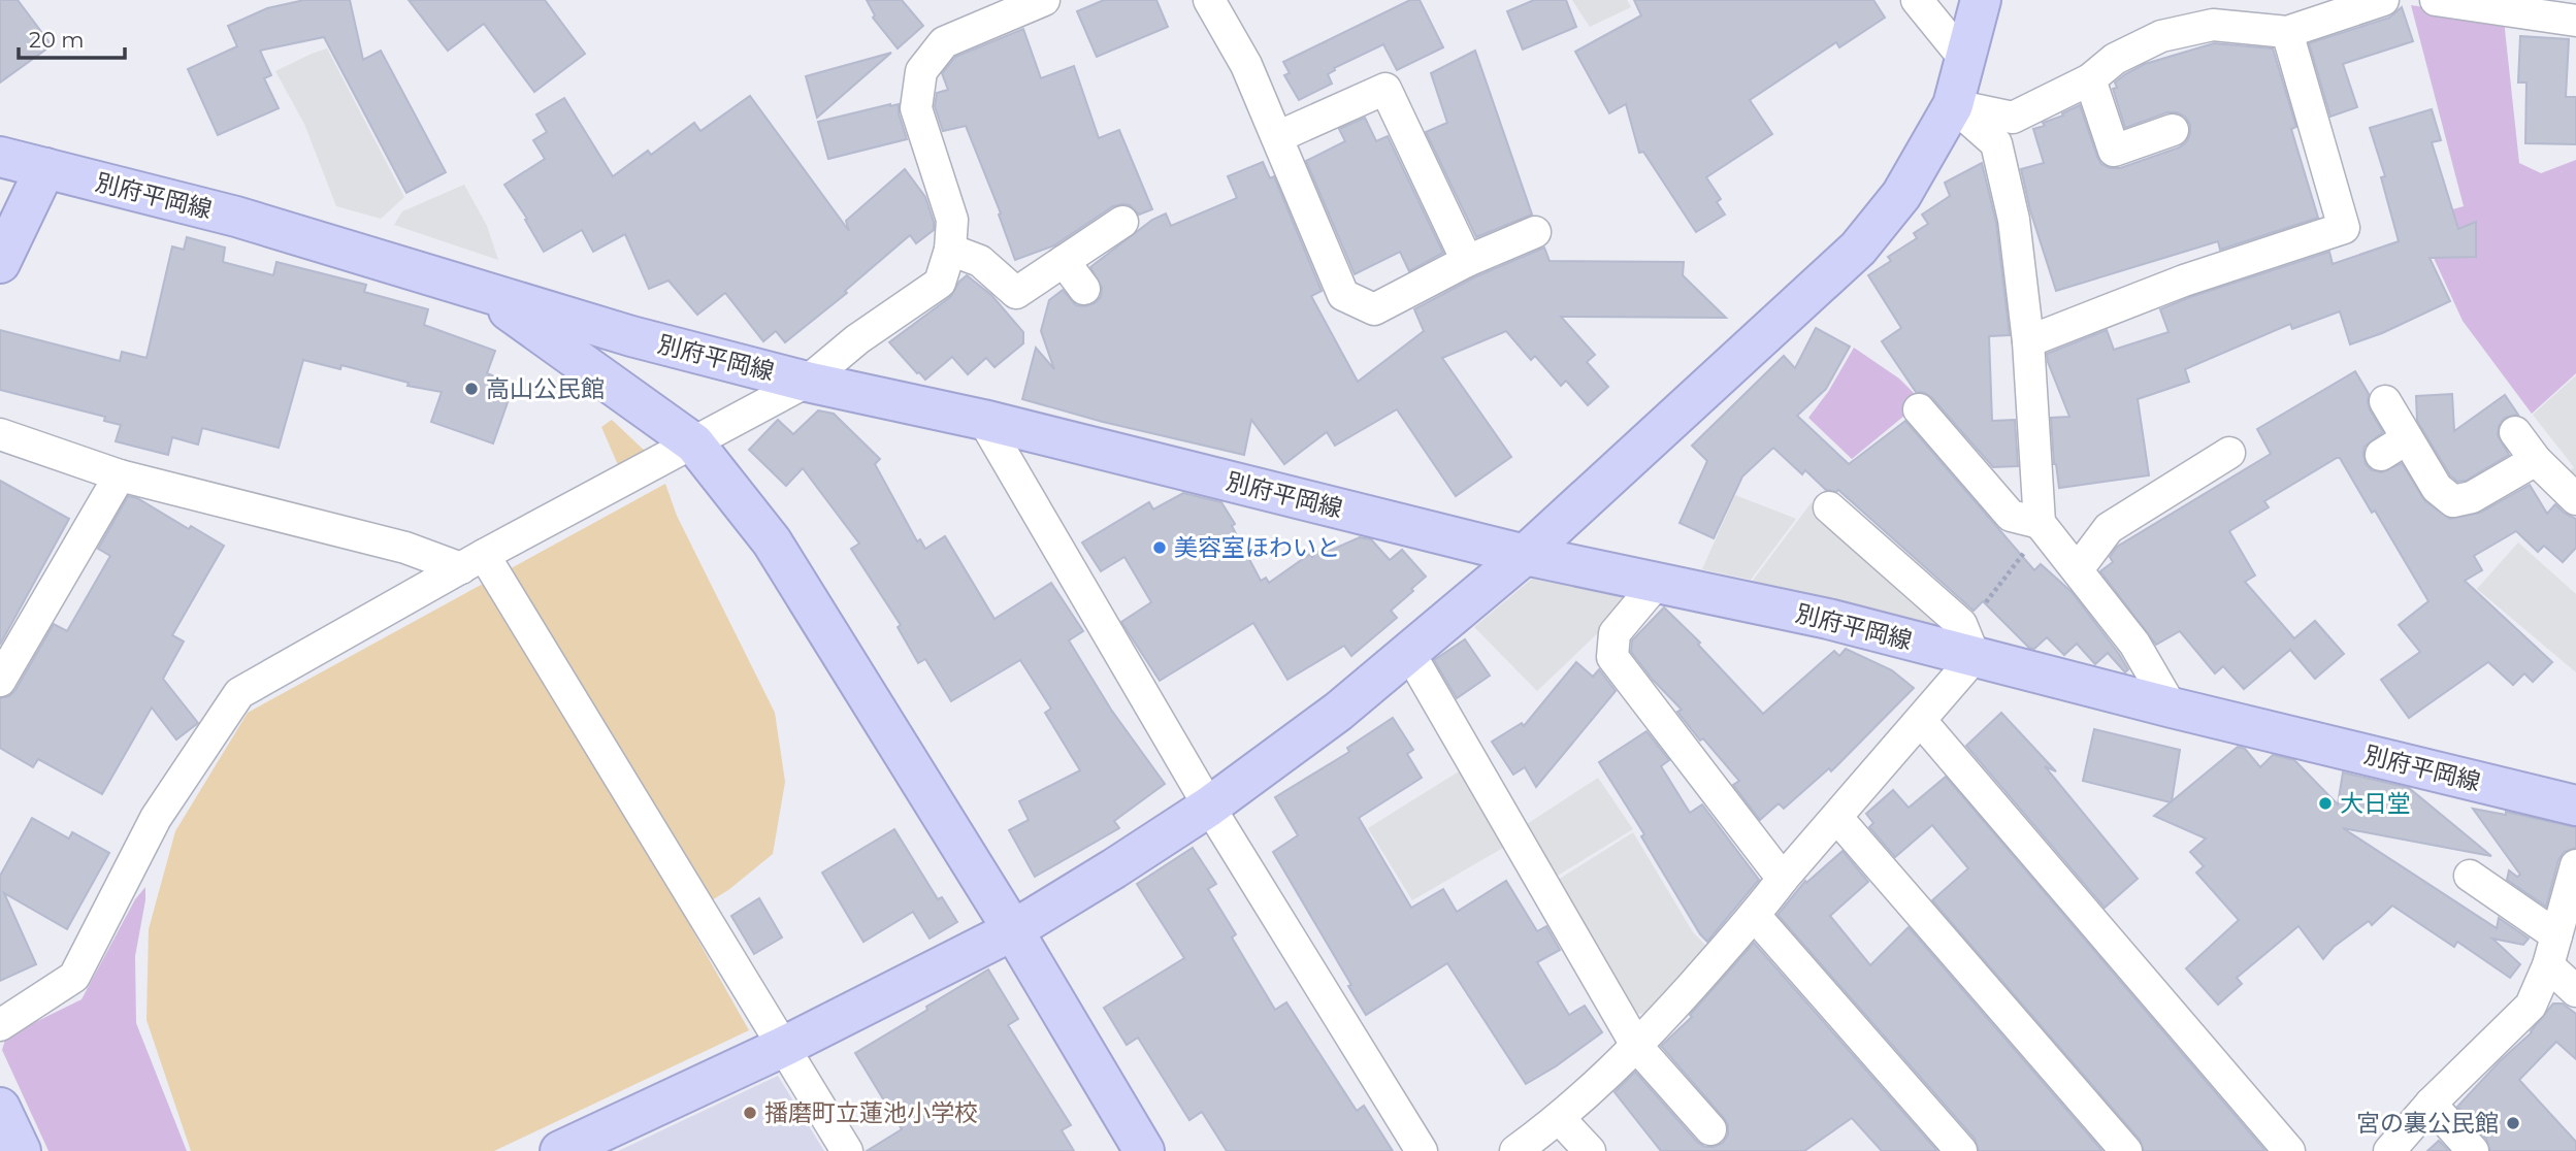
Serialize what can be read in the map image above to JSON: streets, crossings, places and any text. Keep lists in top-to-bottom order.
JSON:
{
  "streets": {
    "street": ["別府平岡線"]
  },
  "places": [
    "高山公民館",
    "美容室ほわいと",
    "大日堂",
    "播磨町立蓮池小学校",
    "宮の裏公民館"
  ],
  "scale_bar": "20 m"
}
